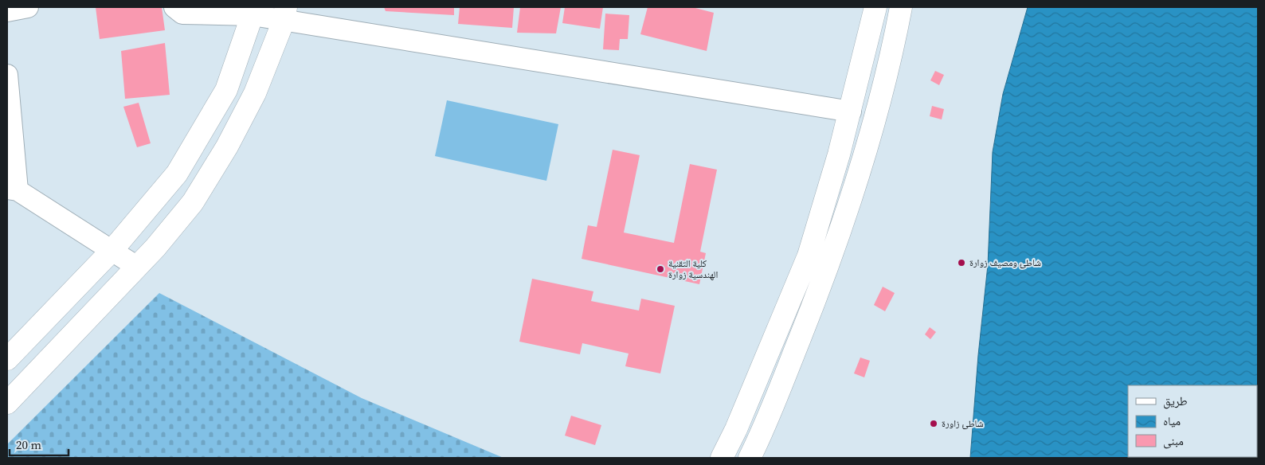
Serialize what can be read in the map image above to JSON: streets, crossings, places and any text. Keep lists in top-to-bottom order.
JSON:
{
  "places": ["شاطئ ومصيف زوارة", "كلية التقنية الهندسية زوارة", "شاطئ زاورة"],
  "legend": ["طريق", "مياه", "مبنى"],
  "scale_bar": "20 m"
}
